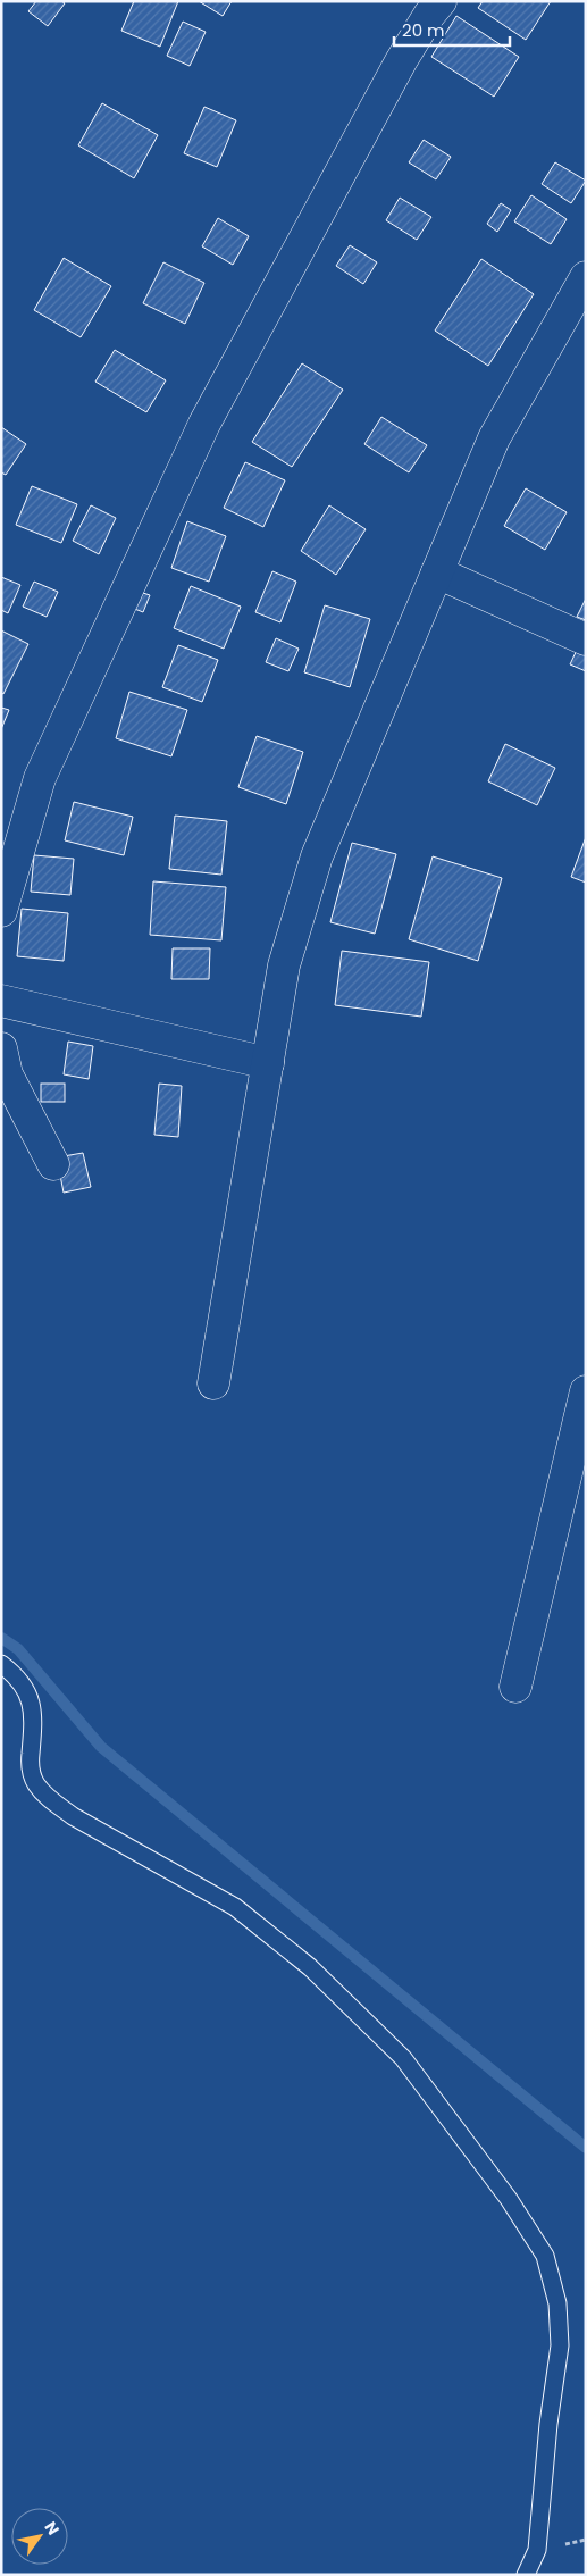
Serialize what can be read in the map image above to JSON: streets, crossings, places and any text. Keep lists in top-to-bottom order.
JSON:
{
  "scale_bar": "20 m",
  "north": "top right"
}
